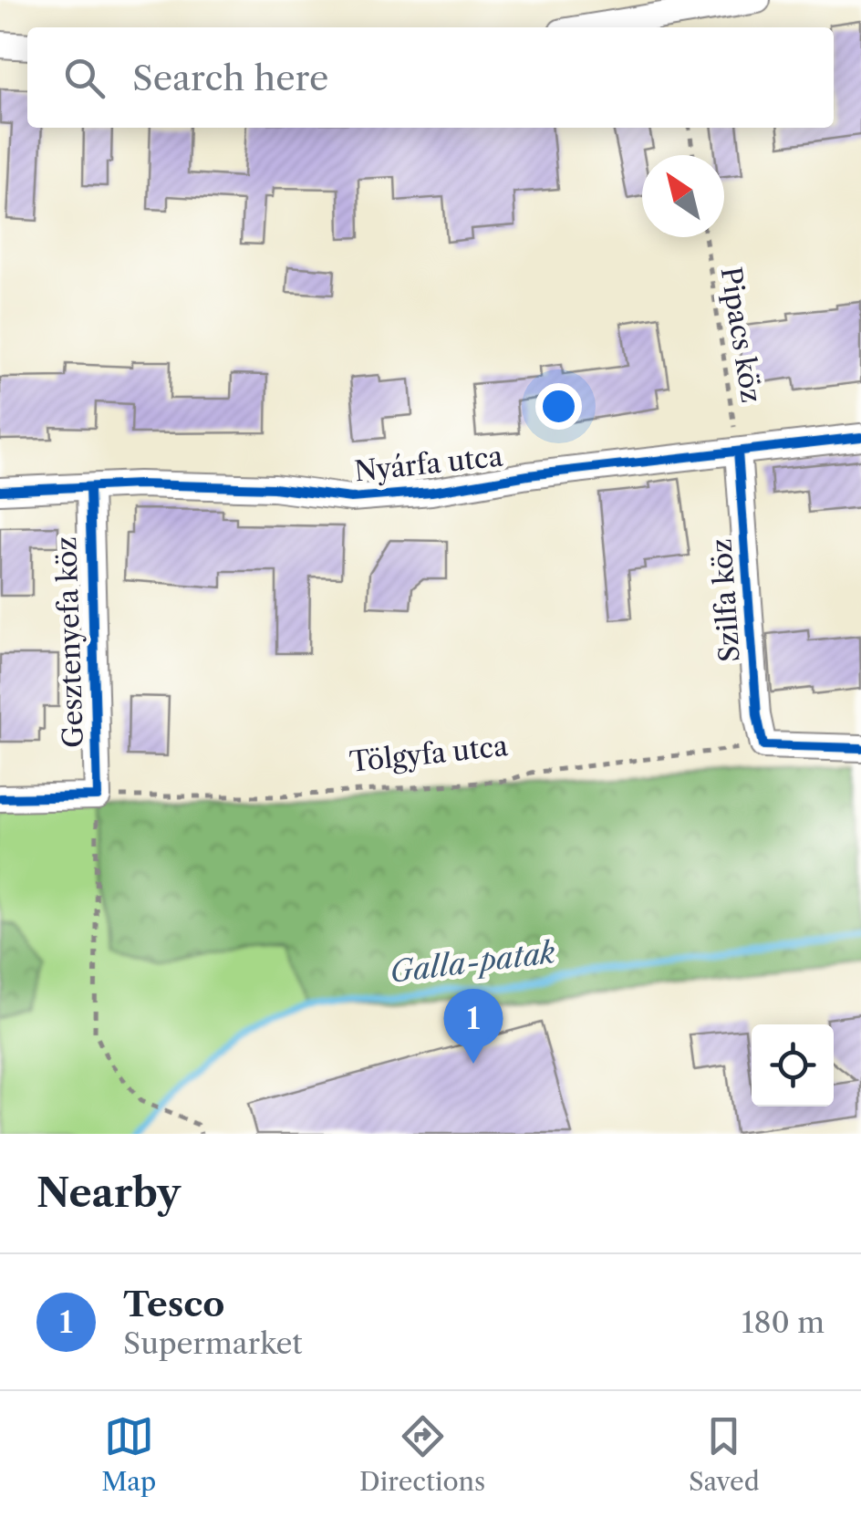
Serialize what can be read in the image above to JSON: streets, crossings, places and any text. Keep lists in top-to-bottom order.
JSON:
{
  "streets": {
    "street": ["Nyárfa utca", "Szilfa köz", "Gesztenyefa köz"],
    "path": ["Pipacs köz", "Tölgyfa utca"]
  },
  "crossings": [
    ["Pipacs köz", "Nyárfa utca"],
    ["Pipacs köz", "Szilfa köz"],
    ["Nyárfa utca", "Szilfa köz"],
    ["Nyárfa utca", "Gesztenyefa köz"],
    ["Szilfa köz", "Tölgyfa utca"],
    ["Gesztenyefa köz", "Tölgyfa utca"]
  ],
  "water": ["Galla-patak"],
  "north": "top left",
  "page": {
    "search": "Search here",
    "pins": "1",
    "heading": "Nearby",
    "list": [
      {
        "mark": "1",
        "name": "Tesco",
        "note": "Supermarket",
        "value": "180 m"
      }
    ],
    "nav": ["Map", "Directions", "Saved"]
  }
}
